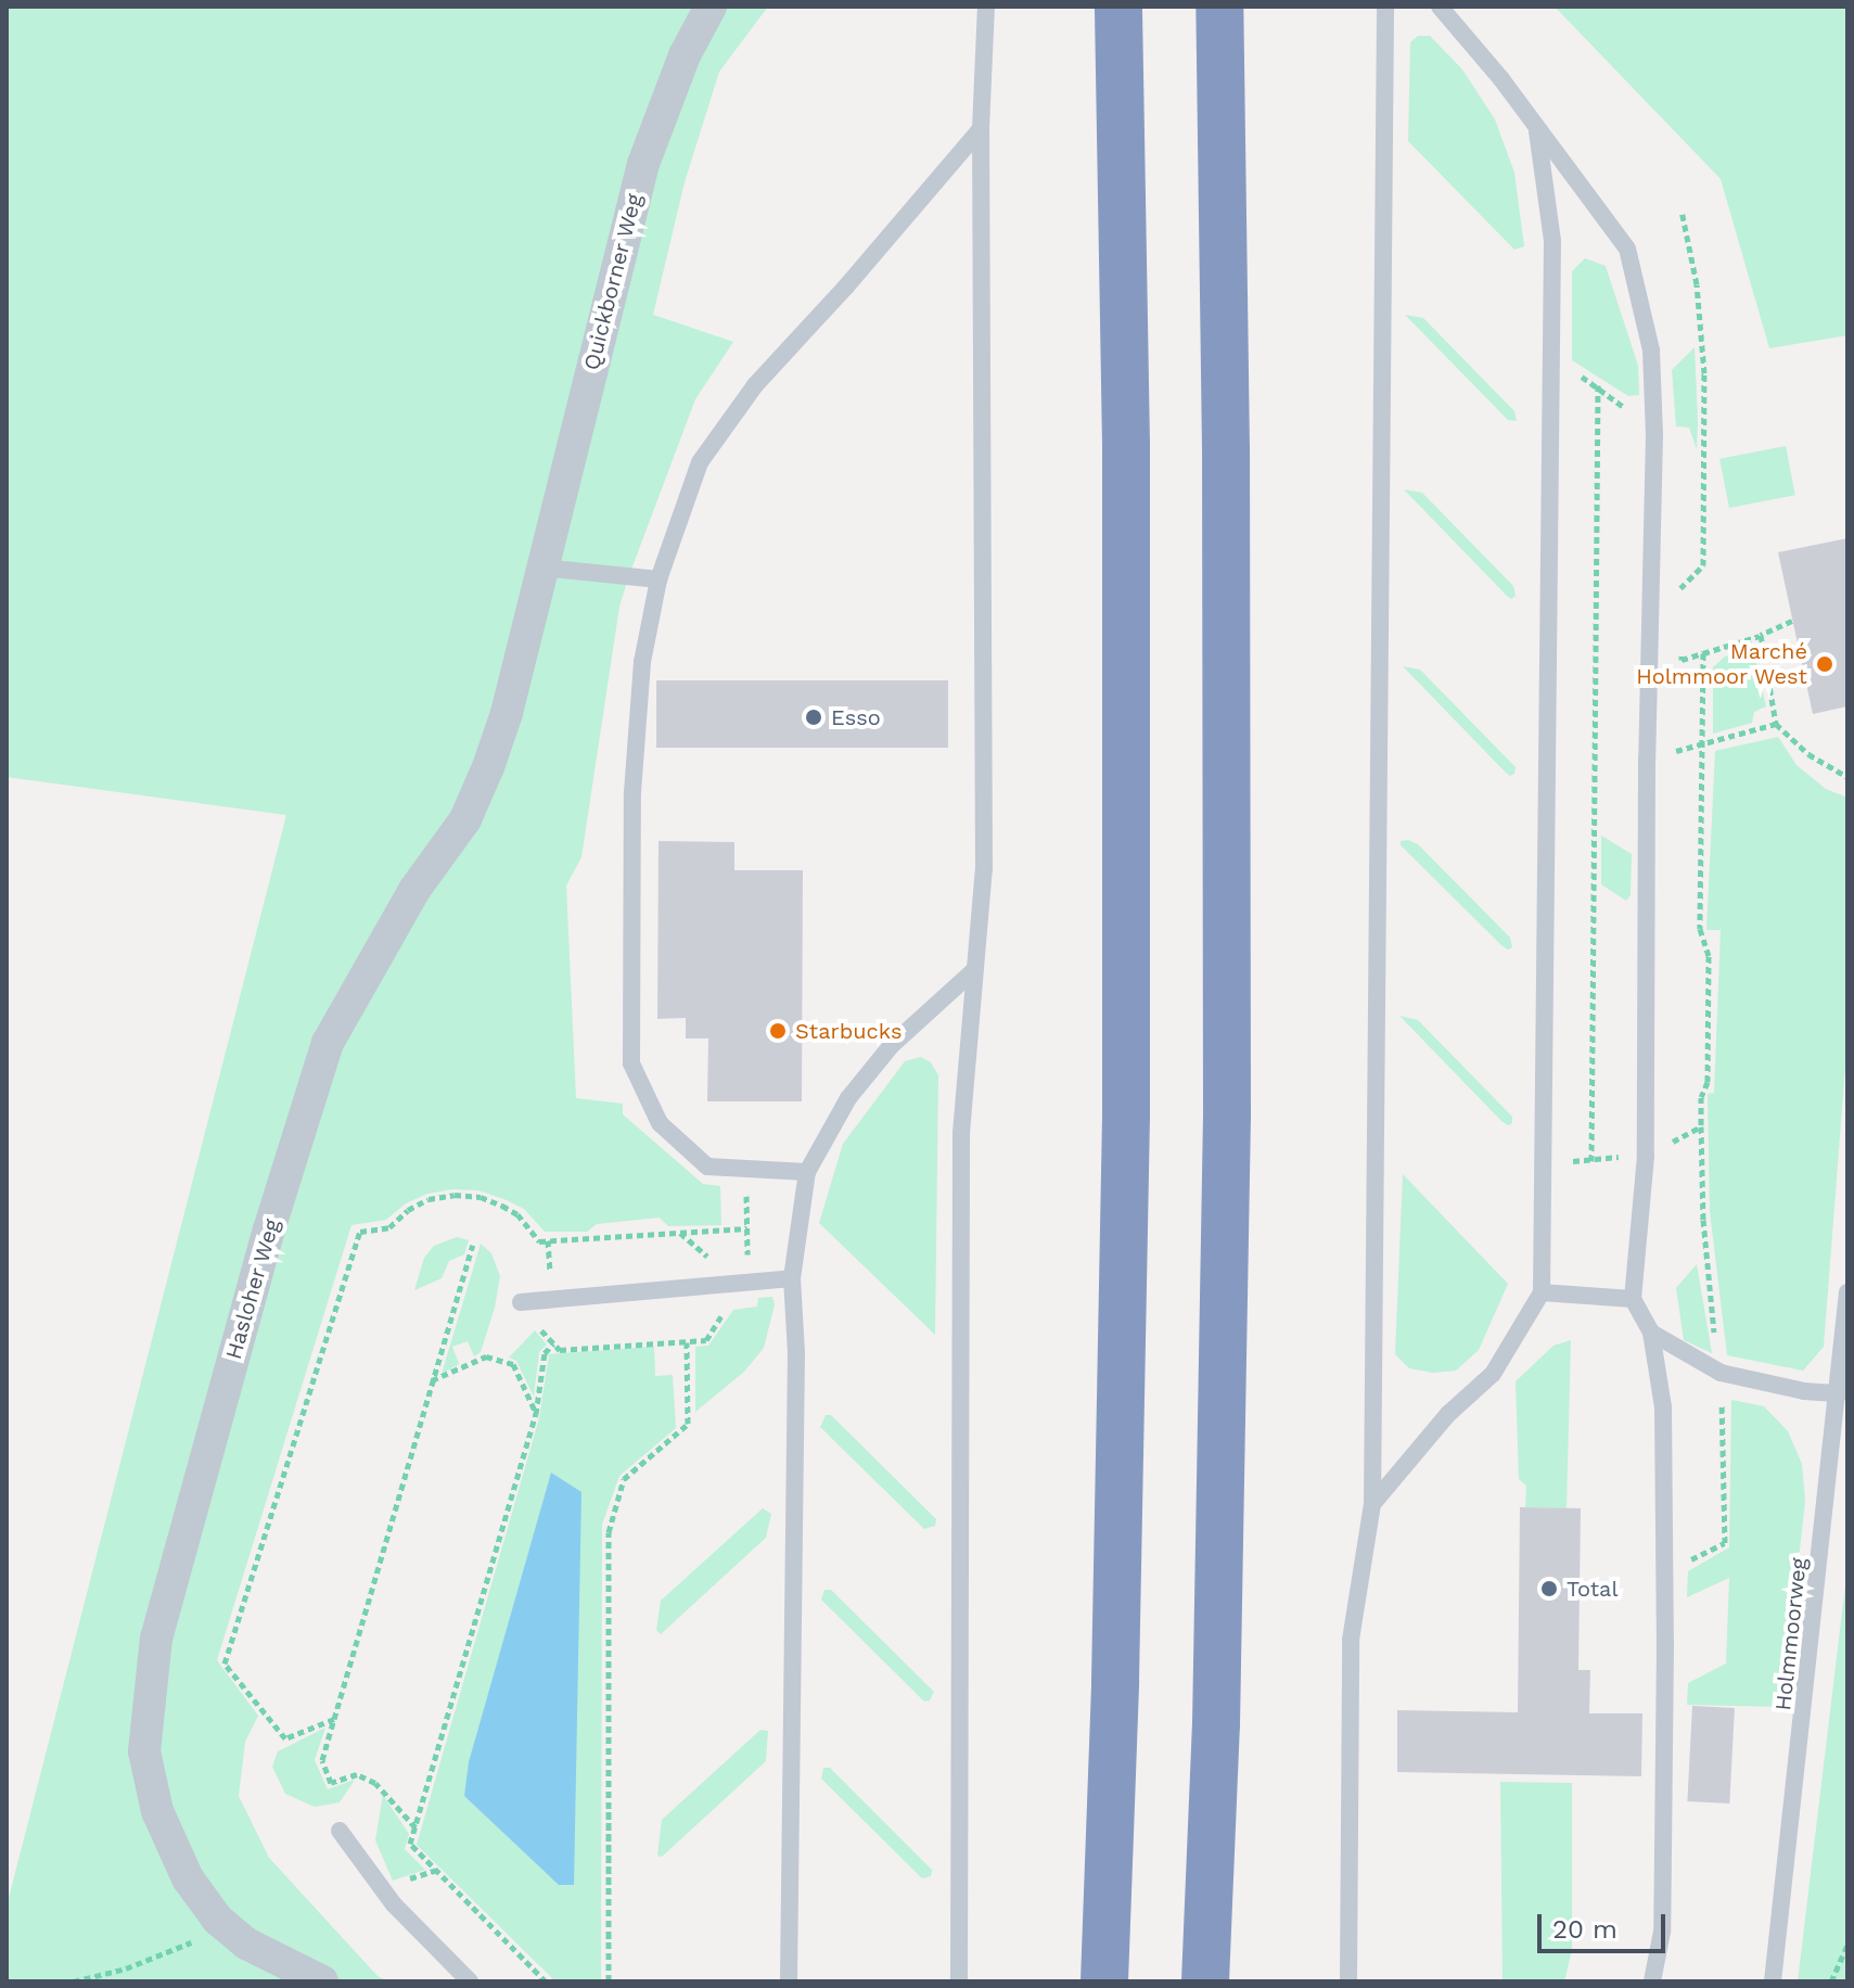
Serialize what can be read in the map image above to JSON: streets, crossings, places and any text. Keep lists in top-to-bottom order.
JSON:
{
  "streets": {
    "street": ["Quickborner Weg", "Hasloher Weg"],
    "lane": ["Holmmoorweg"]
  },
  "crossings": [
    ["Quickborner Weg", "Hasloher Weg"]
  ],
  "places": [
    "Marché Holmmoor West",
    "Esso",
    "Starbucks",
    "Total"
  ],
  "scale_bar": "20 m"
}
